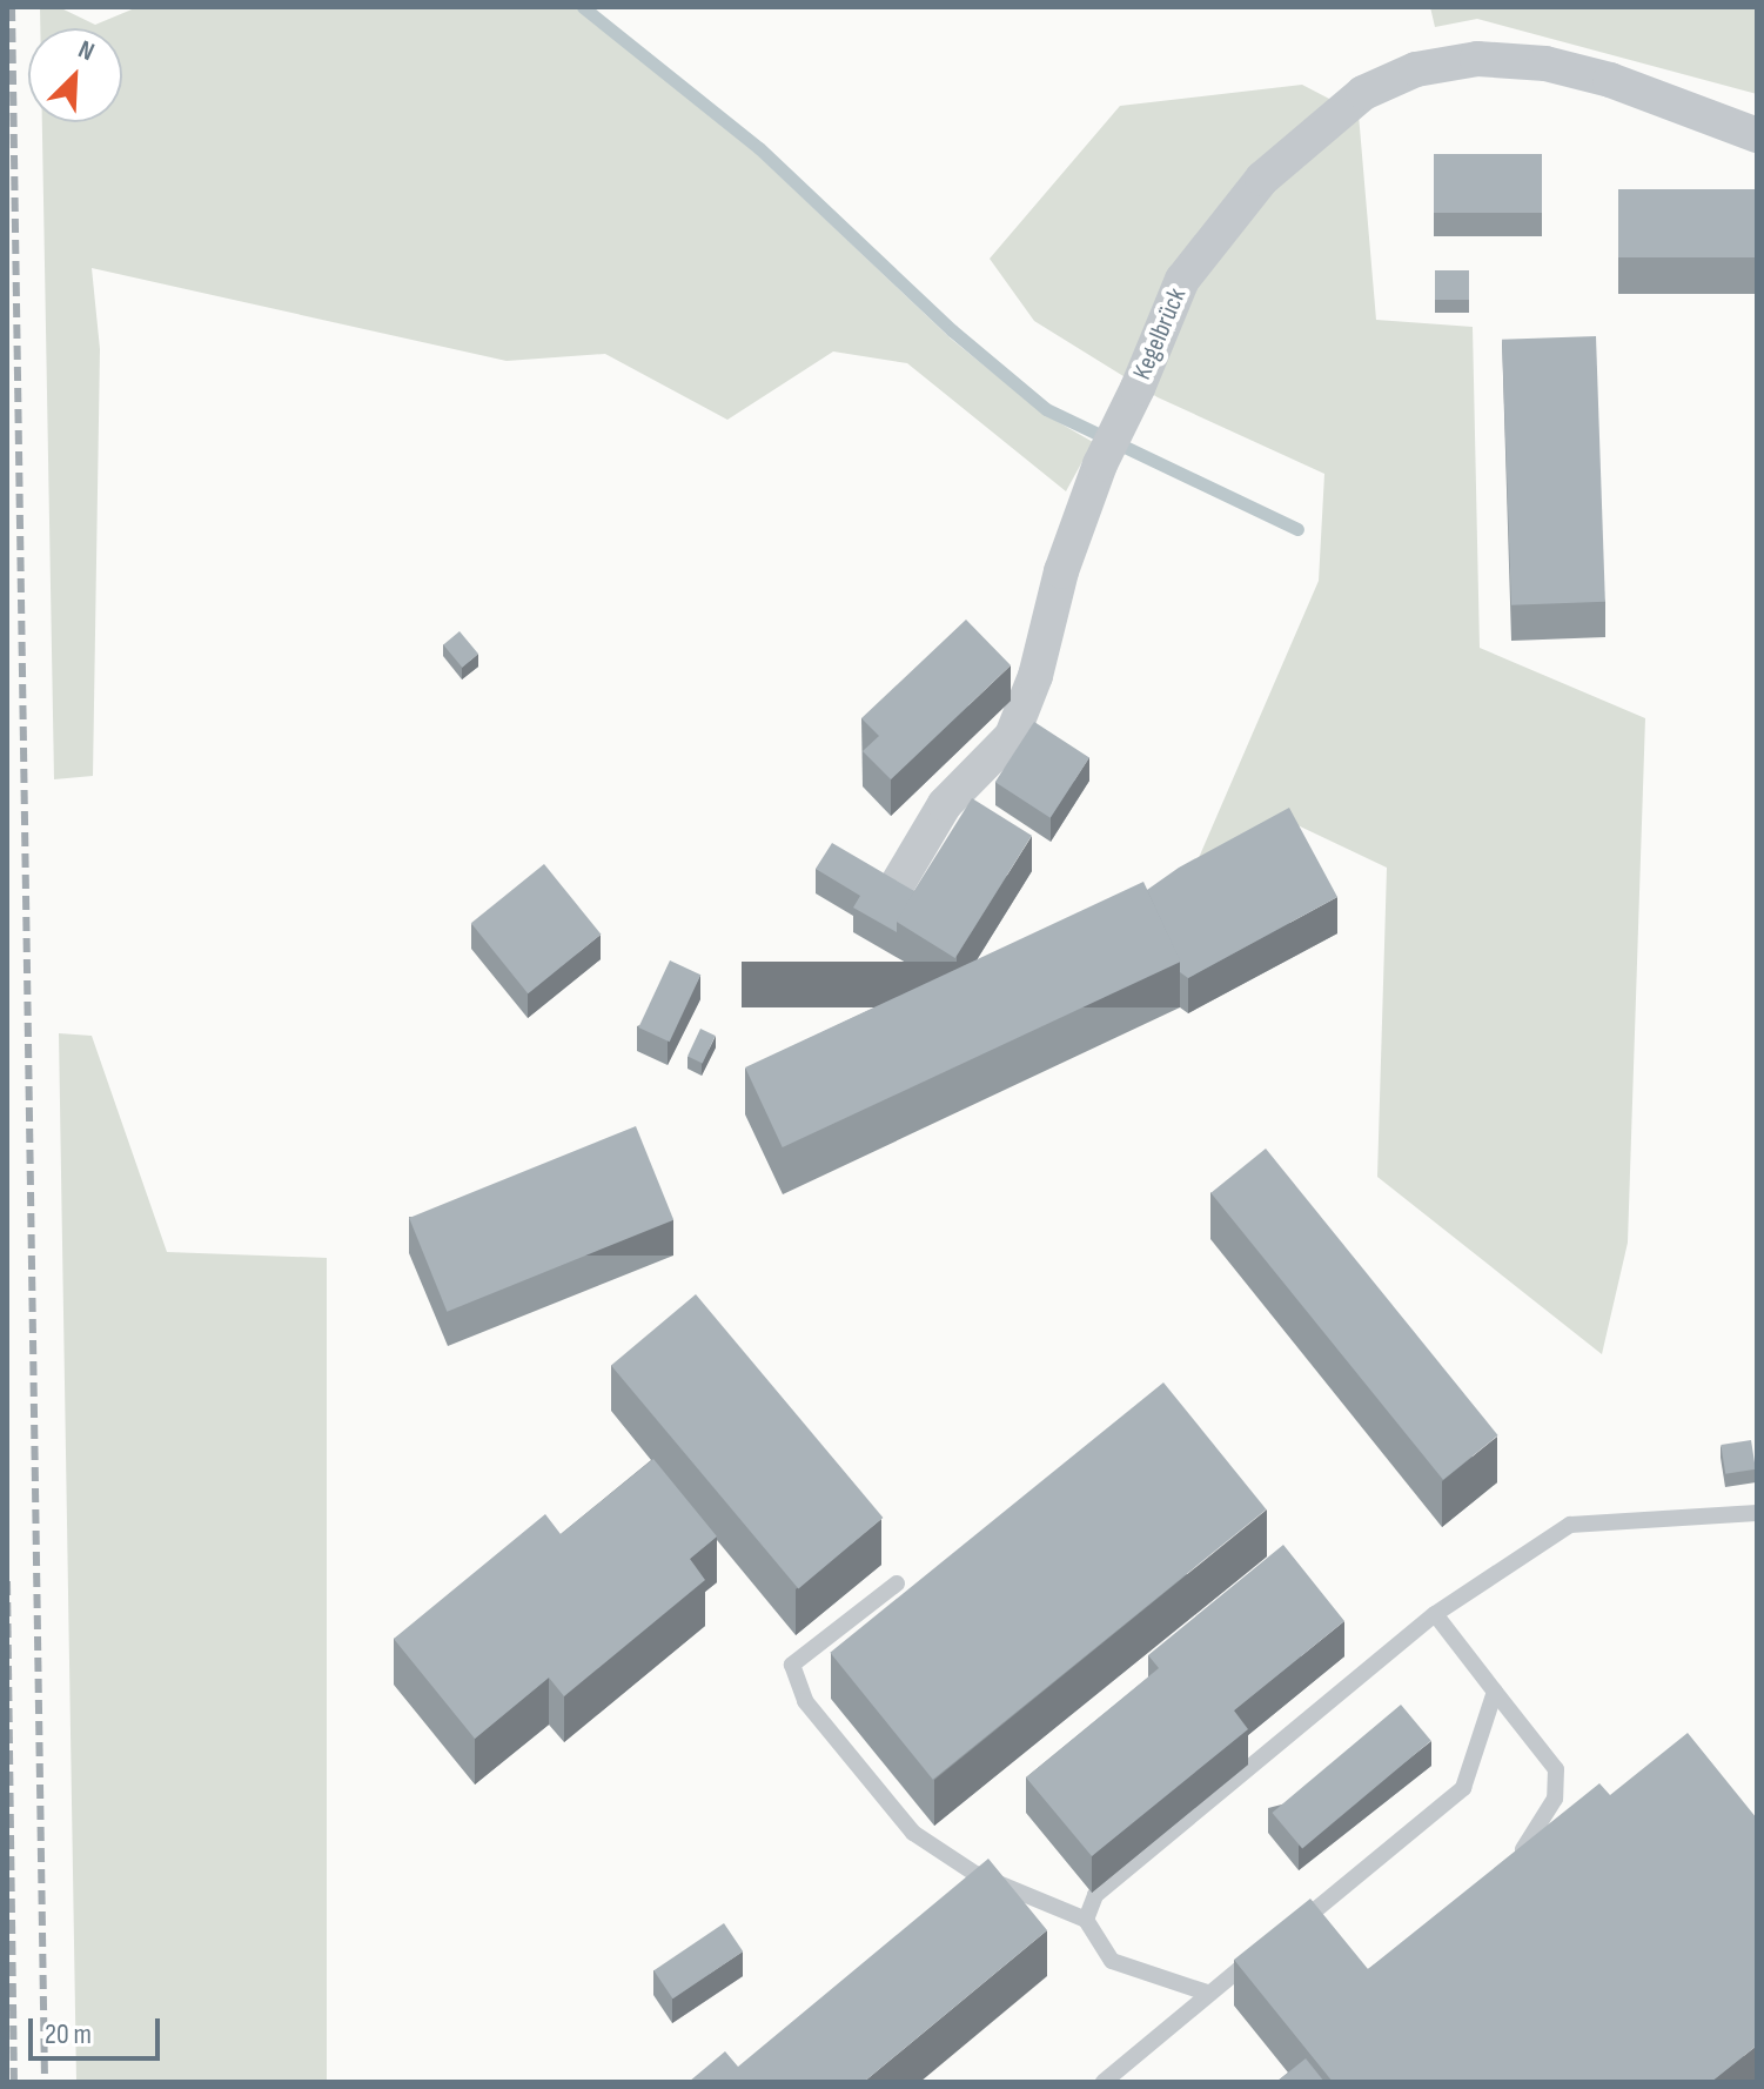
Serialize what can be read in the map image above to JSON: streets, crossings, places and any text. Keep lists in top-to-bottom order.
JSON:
{
  "streets": {
    "street": ["Kegelbrück"]
  },
  "scale_bar": "20 m",
  "north": "top right"
}
